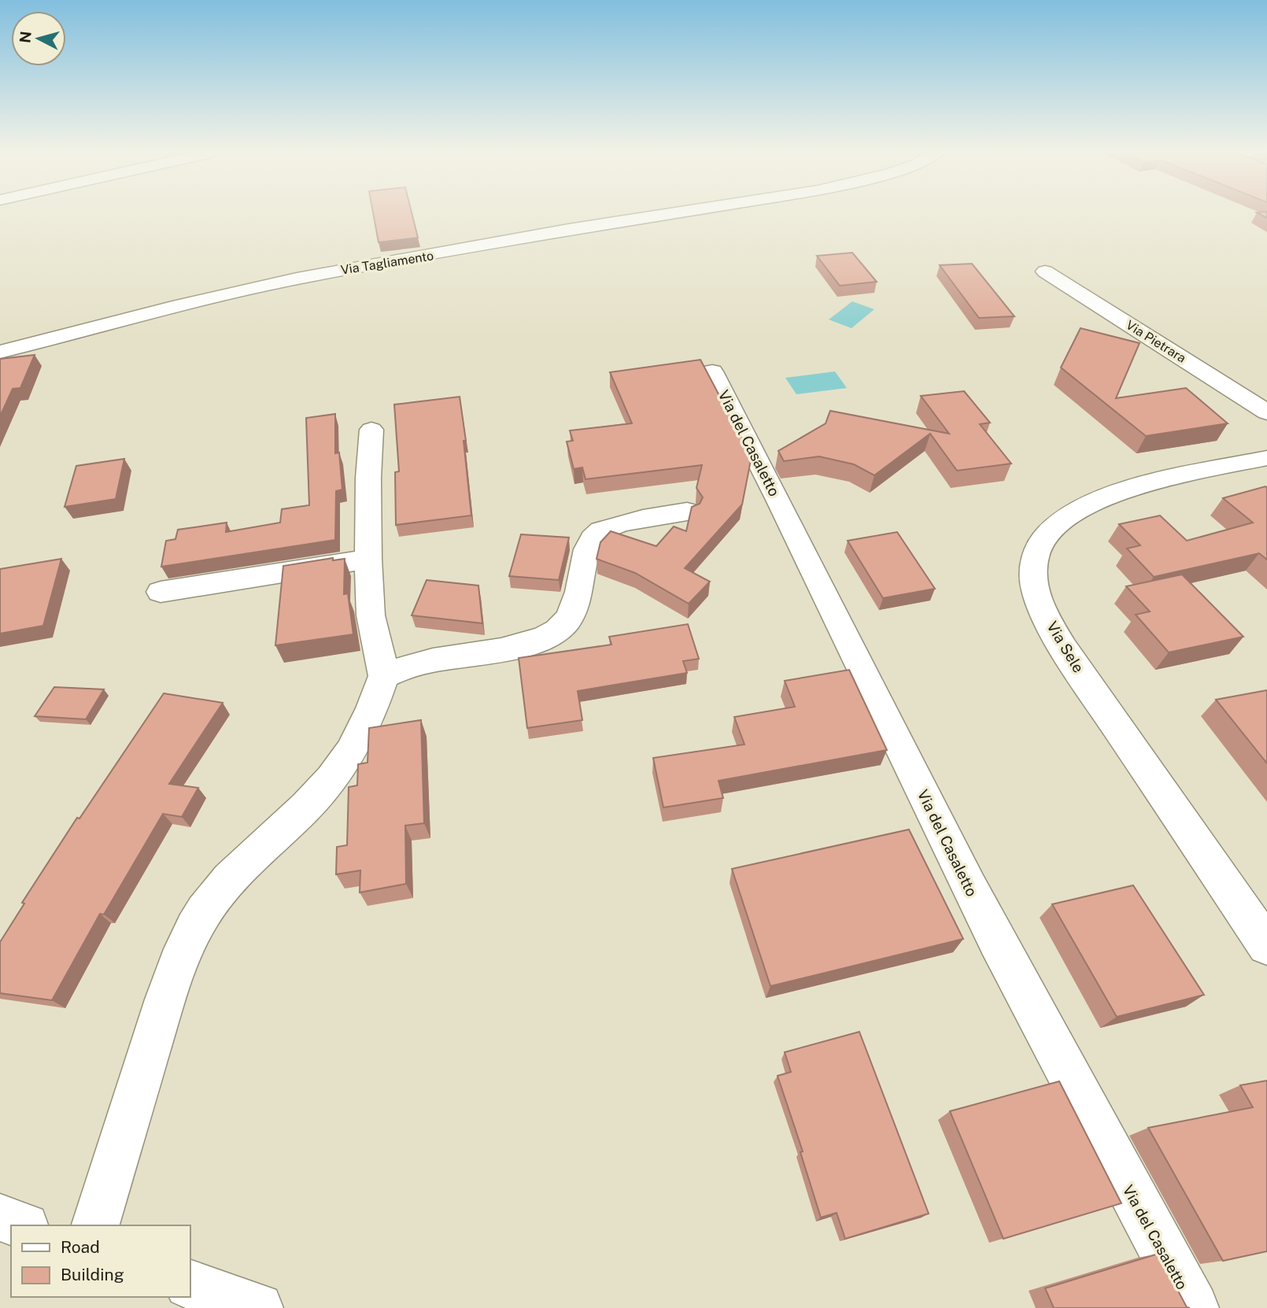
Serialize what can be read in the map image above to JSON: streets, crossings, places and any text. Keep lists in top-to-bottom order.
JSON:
{
  "streets": {
    "street": [
      "Via Tagliamento",
      "Via Pietrara",
      "Via del Casaletto",
      "Via Sele"
    ]
  },
  "legend": ["Road", "Building"],
  "north": "left"
}
